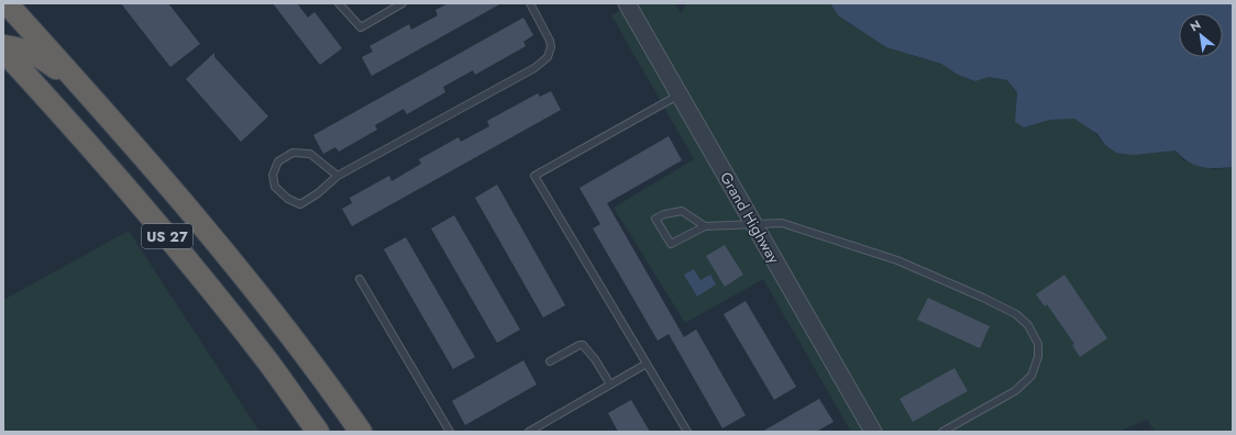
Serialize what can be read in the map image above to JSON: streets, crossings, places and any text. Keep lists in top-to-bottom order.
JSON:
{
  "streets": {
    "highway": ["US 27"],
    "street": ["Grand Highway"]
  },
  "north": "top left"
}
